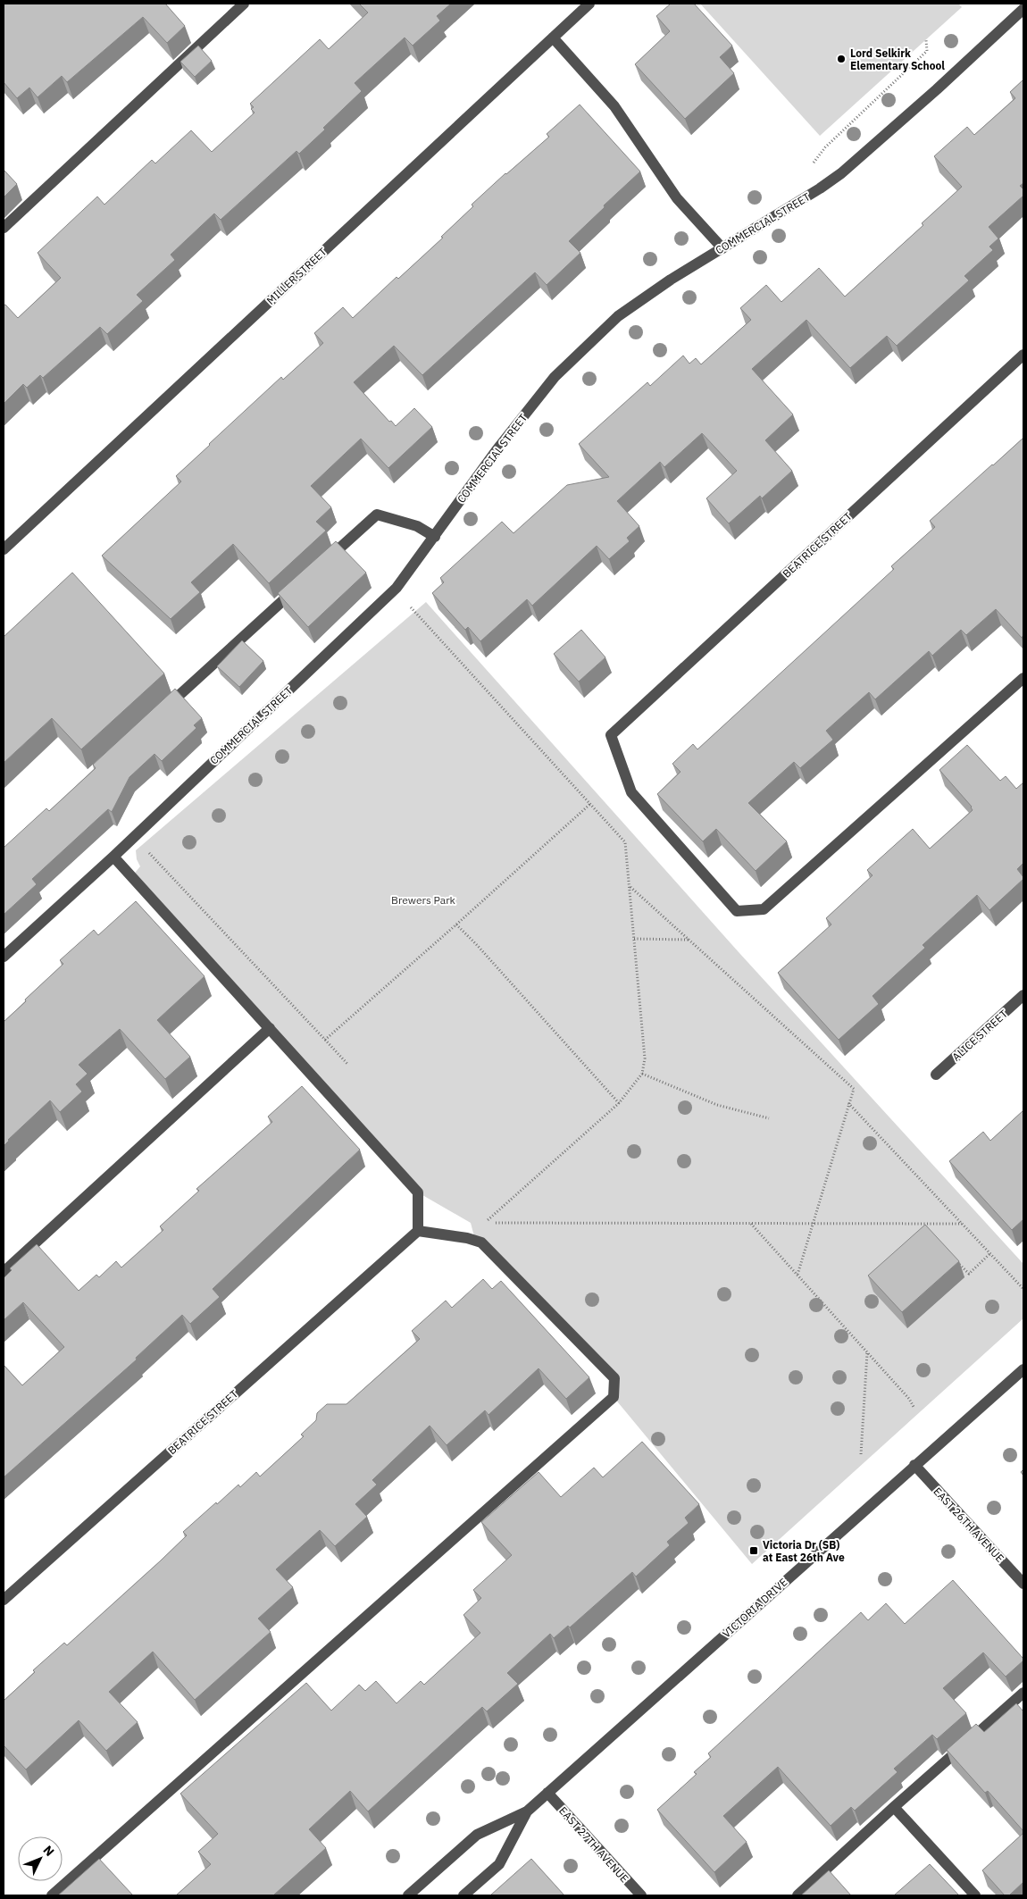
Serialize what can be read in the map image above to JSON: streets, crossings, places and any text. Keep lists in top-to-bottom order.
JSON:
{
  "streets": {
    "street": [
      "COMMERCIAL STREET",
      "MILLER STREET",
      "BEATRICE STREET",
      "ALICE STREET",
      "EAST 26TH AVENUE",
      "VICTORIA DRIVE",
      "EAST 27TH AVENUE"
    ]
  },
  "crossings": [
    ["EAST 26TH AVENUE", "VICTORIA DRIVE"],
    ["VICTORIA DRIVE", "EAST 27TH AVENUE"]
  ],
  "parks": ["Brewers Park"],
  "places": {
    "other": ["Lord Selkirk Elementary School"],
    "transit": ["Victoria Dr (SB) at East 26th Ave"]
  },
  "north": "top right"
}
